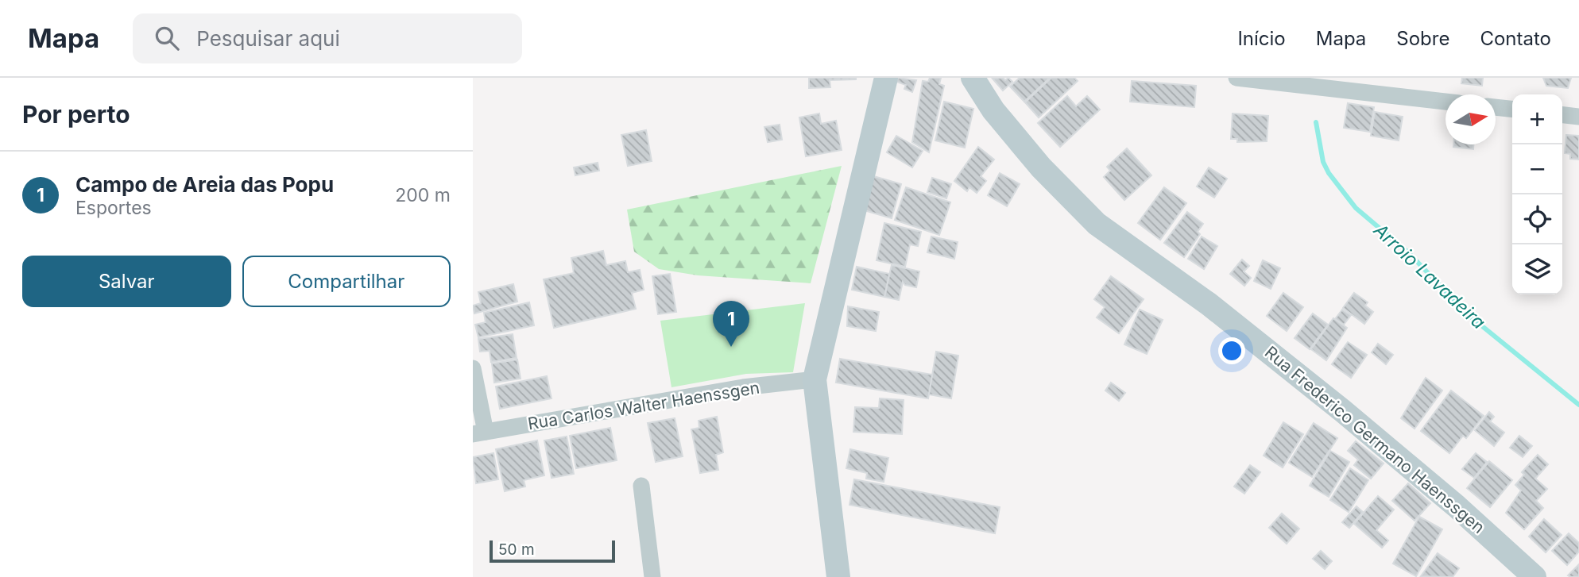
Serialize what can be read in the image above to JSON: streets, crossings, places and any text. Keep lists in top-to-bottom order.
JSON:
{
  "streets": {
    "main road": ["Rua Frederico Germano Haenssgen"],
    "street": ["Rua Carlos Walter Haenssgen"]
  },
  "water": ["Arroio Lavadeira"],
  "scale_bar": "50 m",
  "north": "right",
  "page": {
    "header": "Mapa",
    "search": "Pesquisar aqui",
    "nav": [
      "Início",
      "Mapa",
      "Sobre",
      "Contato"
    ],
    "heading": "Por perto",
    "map_buttons": ["+", "−"],
    "list": [
      {
        "mark": "1",
        "name": "Campo de Areia das Popu",
        "note": "Esportes",
        "value": "200 m"
      }
    ],
    "buttons": ["Salvar", "Compartilhar"],
    "pins": "1",
    "scale": "50 m"
  }
}
